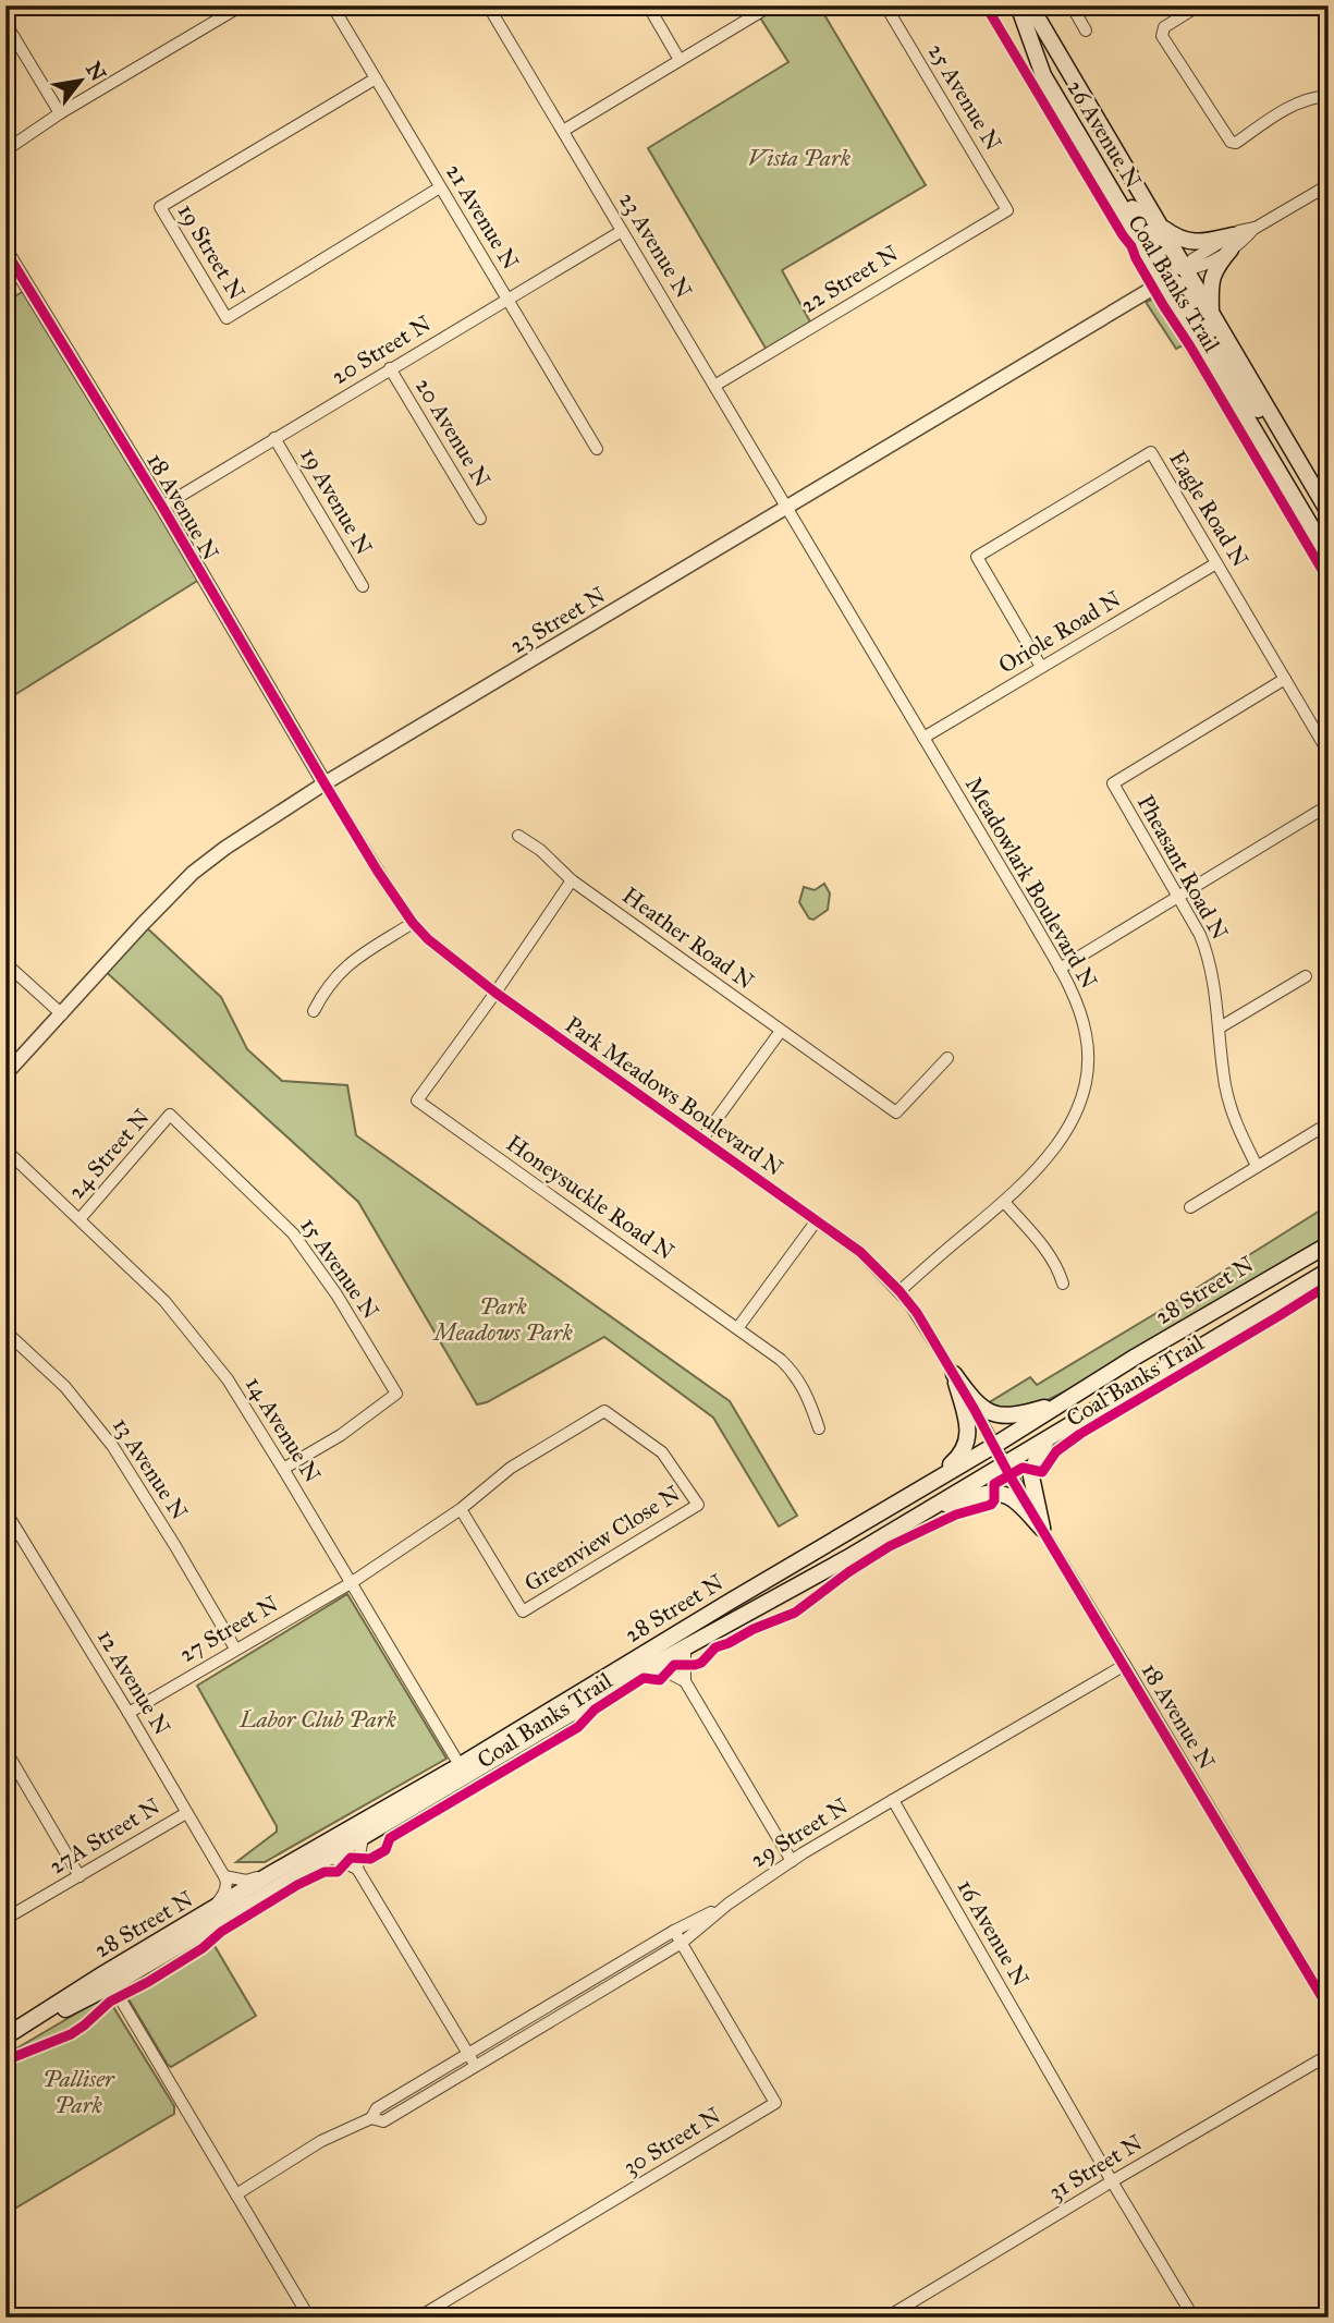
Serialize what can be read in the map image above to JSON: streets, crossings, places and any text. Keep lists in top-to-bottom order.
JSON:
{
  "streets": {
    "main road": ["26 Avenue N", "28 Street N"],
    "street": [
      "25 Avenue N",
      "21 Avenue N",
      "23 Avenue N",
      "19 Street N",
      "22 Street N",
      "20 Street N",
      "20 Avenue N",
      "19 Avenue N",
      "18 Avenue N",
      "Eagle Road N",
      "23 Street N",
      "Oriole Road N",
      "Pheasant Road N",
      "Meadowlark Boulevard N",
      "Heather Road N",
      "Park Meadows Boulevard N",
      "24 Street N",
      "Honeysuckle Road N",
      "15 Avenue N",
      "14 Avenue N",
      "13 Avenue N",
      "Greenview Close N",
      "27 Street N",
      "12 Avenue N",
      "29 Street N",
      "27A Street N",
      "16 Avenue N",
      "30 Street N",
      "31 Street N"
    ],
    "cycle path": ["Coal Banks Trail"]
  },
  "crossings": [
    ["25 Avenue N", "22 Street N"],
    ["26 Avenue N", "23 Street N"],
    ["21 Avenue N", "19 Street N"],
    ["21 Avenue N", "20 Street N"],
    ["23 Avenue N", "22 Street N"],
    ["23 Avenue N", "20 Street N"],
    ["23 Avenue N", "23 Street N"],
    ["23 Avenue N", "Meadowlark Boulevard N"],
    ["20 Street N", "20 Avenue N"],
    ["20 Street N", "19 Avenue N"],
    ["20 Street N", "18 Avenue N"],
    ["18 Avenue N", "23 Street N"],
    ["18 Avenue N", "Park Meadows Boulevard N"],
    ["18 Avenue N", "28 Street N"],
    ["Eagle Road N", "Oriole Road N"],
    ["Eagle Road N", "Pheasant Road N"],
    ["23 Street N", "Meadowlark Boulevard N"],
    ["23 Street N", "Park Meadows Boulevard N"],
    ["Oriole Road N", "Meadowlark Boulevard N"],
    ["Meadowlark Boulevard N", "Park Meadows Boulevard N"],
    ["Park Meadows Boulevard N", "Honeysuckle Road N"],
    ["Park Meadows Boulevard N", "28 Street N"],
    ["24 Street N", "15 Avenue N"],
    ["24 Street N", "14 Avenue N"],
    ["15 Avenue N", "14 Avenue N"],
    ["28 Street N", "14 Avenue N"],
    ["14 Avenue N", "Greenview Close N"],
    ["14 Avenue N", "27 Street N"],
    ["13 Avenue N", "27 Street N"],
    ["Greenview Close N", "27 Street N"],
    ["27 Street N", "12 Avenue N"],
    ["12 Avenue N", "27A Street N"],
    ["29 Street N", "16 Avenue N"],
    ["16 Avenue N", "31 Street N"]
  ],
  "parks": [
    "Vista Park",
    "Park Meadows Park",
    "Labor Club Park",
    "Palliser Park"
  ],
  "north": "top right"
}
